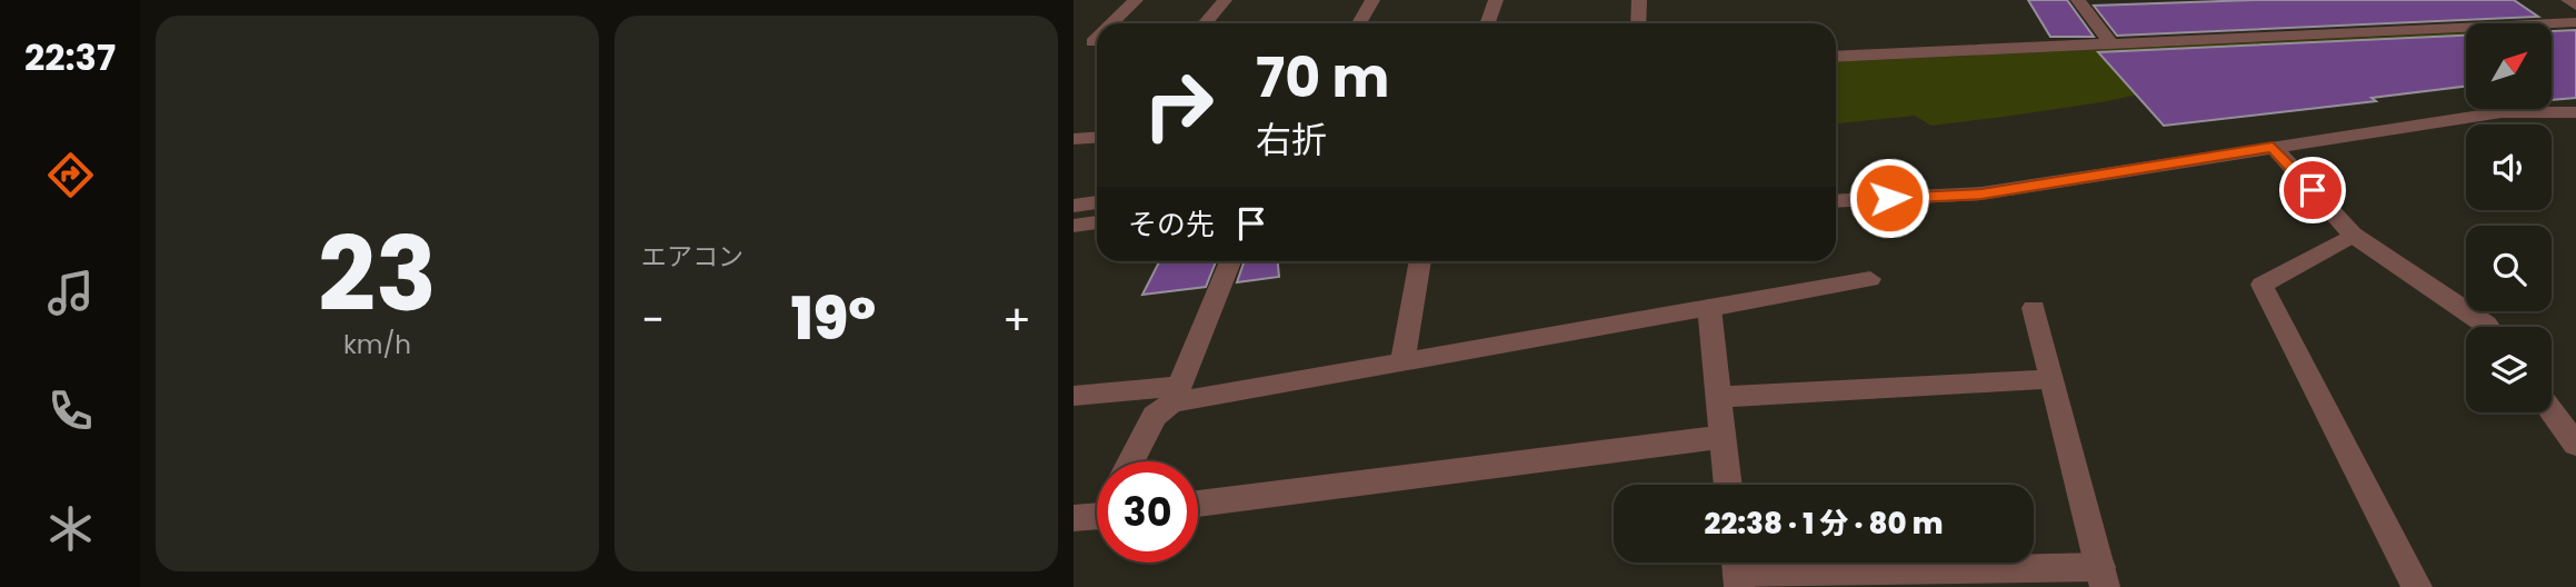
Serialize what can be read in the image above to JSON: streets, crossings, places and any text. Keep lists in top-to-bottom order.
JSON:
{
  "north": "top right",
  "page": {
    "tabs": "22:37",
    "tile": [
      ["23", "km/h"],
      "エアコン"
    ],
    "turn": ["70 m", "右折"],
    "then": "その先",
    "heat": ["−", "19°", "+"],
    "limit": "30",
    "trip": "22:38 · 1 分 · 80 m"
  }
}
